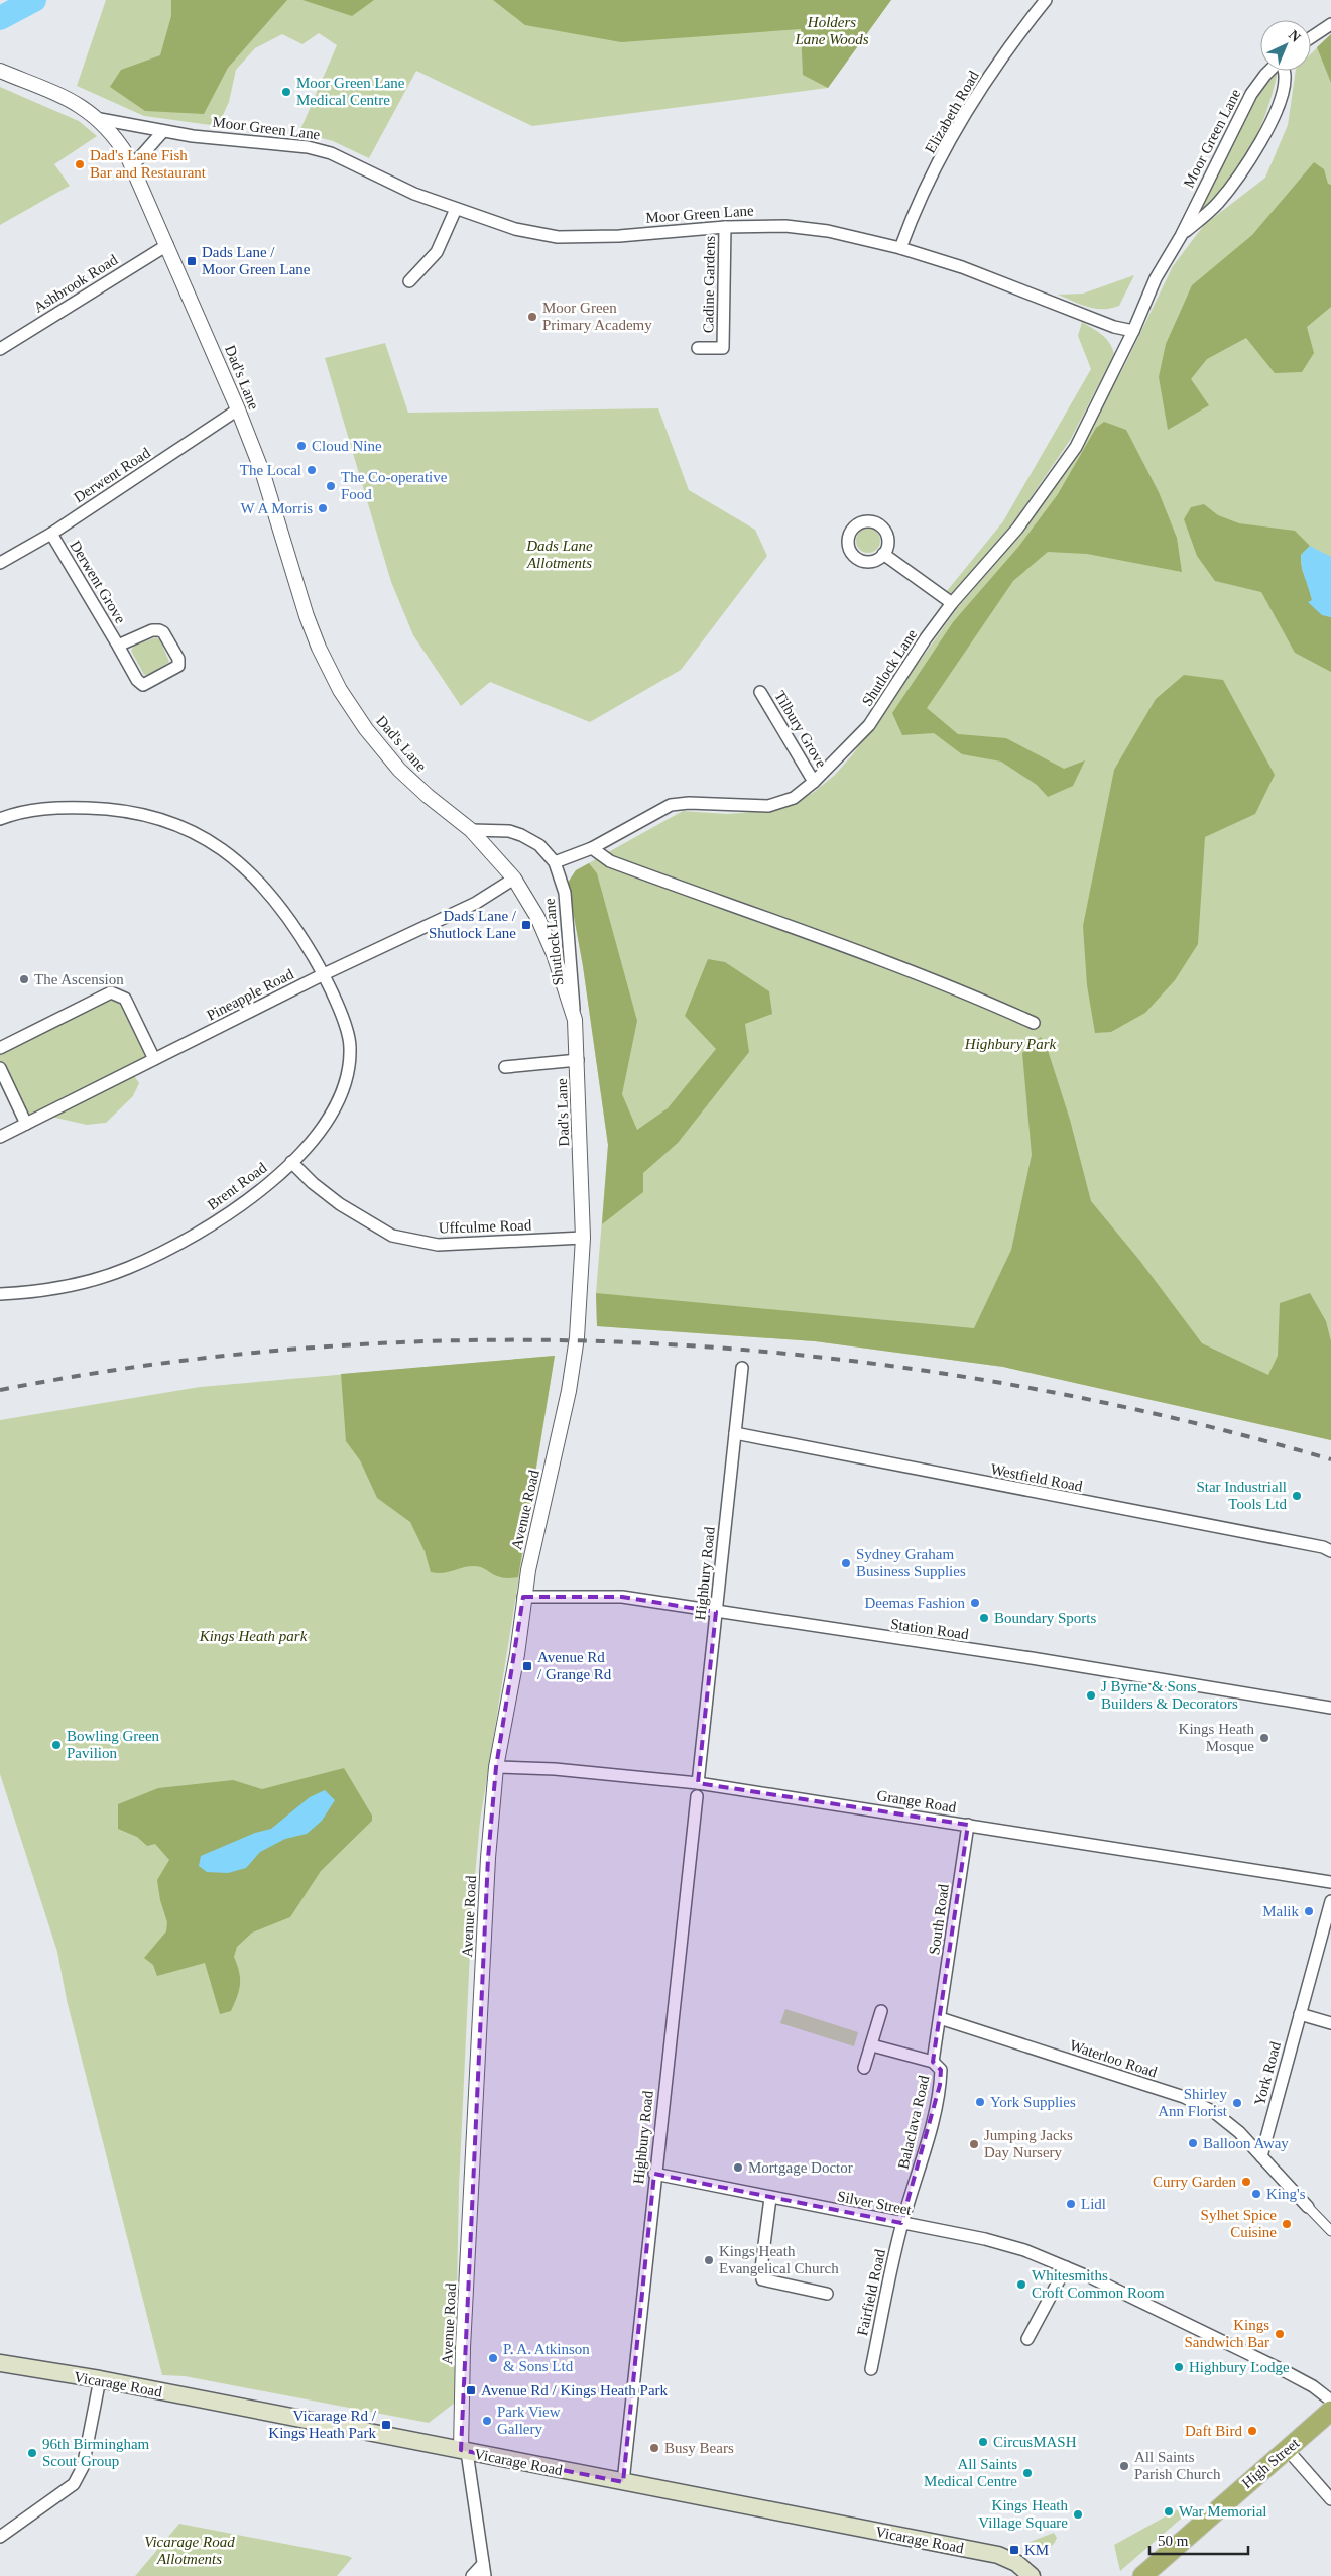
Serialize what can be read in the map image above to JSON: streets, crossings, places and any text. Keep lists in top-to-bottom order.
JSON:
{
  "streets": {
    "highway": ["High Street"],
    "main road": ["Vicarage Road"],
    "street": [
      "Elizabeth Road",
      "Moor Green Lane",
      "Ashbrook Road",
      "Cadine Gardens",
      "Dad's Lane",
      "Derwent Road",
      "Derwent Grove",
      "Shutlock Lane",
      "Tilbury Grove",
      "Pineapple Road",
      "Brent Road",
      "Uffculme Road",
      "Westfield Road",
      "Avenue Road",
      "Highbury Road",
      "Station Road",
      "Grange Road",
      "South Road",
      "Waterloo Road",
      "York Road",
      "Balaclava Road",
      "Silver Street",
      "Fairfield Road"
    ]
  },
  "crossings": [
    ["Elizabeth Road", "Moor Green Lane"],
    ["Moor Green Lane", "Cadine Gardens"],
    ["Moor Green Lane", "Dad's Lane"],
    ["Moor Green Lane", "Shutlock Lane"],
    ["Ashbrook Road", "Dad's Lane"],
    ["Dad's Lane", "Derwent Road"],
    ["Dad's Lane", "Shutlock Lane"],
    ["Dad's Lane", "Pineapple Road"],
    ["Dad's Lane", "Uffculme Road"],
    ["Dad's Lane", "Avenue Road"],
    ["Derwent Road", "Derwent Grove"],
    ["Shutlock Lane", "Tilbury Grove"],
    ["Pineapple Road", "Brent Road"],
    ["Brent Road", "Uffculme Road"],
    ["Westfield Road", "Highbury Road"],
    ["Avenue Road", "Station Road"],
    ["Avenue Road", "Grange Road"],
    ["Avenue Road", "Vicarage Road"],
    ["Highbury Road", "Station Road"],
    ["Highbury Road", "Grange Road"],
    ["Highbury Road", "Silver Street"],
    ["Highbury Road", "Vicarage Road"],
    ["Grange Road", "South Road"],
    ["South Road", "Waterloo Road"],
    ["South Road", "Balaclava Road"],
    ["Waterloo Road", "York Road"],
    ["Balaclava Road", "Silver Street"],
    ["Balaclava Road", "Fairfield Road"],
    ["Silver Street", "Fairfield Road"]
  ],
  "parks": [
    "Holders Lane Woods",
    "Dads Lane Allotments",
    "Highbury Park",
    "Kings Heath park",
    "Vicarage Road Allotments"
  ],
  "places": {
    "other": [
      "Moor Green Lane Medical Centre",
      "Dad's Lane Fish Bar and Restaurant",
      "Moor Green Primary Academy",
      "Cloud Nine",
      "The Local",
      "The Co-operative Food",
      "W A Morris",
      "The Ascension",
      "Star Industriall Tools Ltd",
      "Sydney Graham Business Supplies",
      "Deemas Fashion",
      "Boundary Sports",
      "J Byrne & Sons Builders & Decorators",
      "Kings Heath Mosque",
      "Bowling Green Pavilion",
      "Malik",
      "York Supplies",
      "Shirley Ann Florist",
      "Balloon Away",
      "Jumping Jacks Day Nursery",
      "Mortgage Doctor",
      "Curry Garden",
      "King's",
      "Lidl",
      "Sylhet Spice Cuisine",
      "Kings Heath Evangelical Church",
      "Whitesmiths Croft Common Room",
      "Kings Sandwich Bar",
      "P. A. Atkinson & Sons Ltd",
      "Highbury Lodge",
      "Park View Gallery",
      "Daft Bird",
      "CircusMASH",
      "Busy Bears",
      "96th Birmingham Scout Group",
      "All Saints Parish Church",
      "All Saints Medical Centre",
      "War Memorial",
      "Kings Heath Village Square"
    ],
    "transit": [
      "Dads Lane / Moor Green Lane",
      "Dads Lane / Shutlock Lane",
      "Avenue Rd / Grange Rd",
      "Avenue Rd / Kings Heath Park",
      "Vicarage Rd / Kings Heath Park",
      "KM"
    ]
  },
  "scale_bar": "50 m",
  "north": "top right"
}
